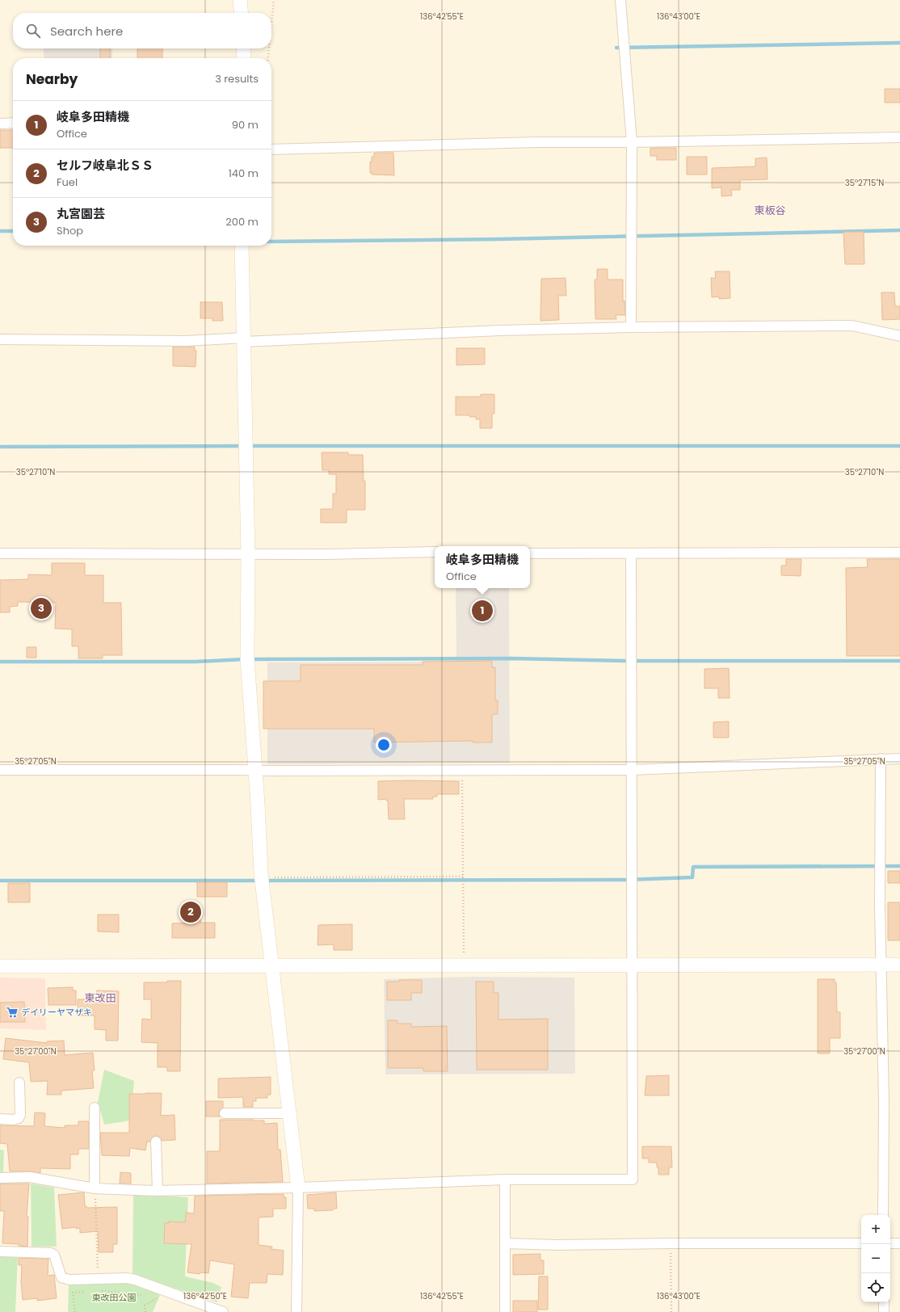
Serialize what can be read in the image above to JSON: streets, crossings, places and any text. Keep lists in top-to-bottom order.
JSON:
{
  "districts": ["東板谷", "東改田"],
  "parks": ["東改田公園"],
  "places": {
    "supermarket": ["デイリーヤマザキ"]
  },
  "page": {
    "search": "Search here",
    "heading": ["Nearby", "3 results"],
    "list": [
      {
        "mark": "1",
        "name": "岐阜多田精機",
        "note": "Office",
        "value": "90 m"
      },
      {
        "mark": "2",
        "name": "セルフ岐阜北ＳＳ",
        "note": "Fuel",
        "value": "140 m"
      },
      {
        "mark": "3",
        "name": "丸宮園芸",
        "note": "Shop",
        "value": "200 m"
      }
    ],
    "popup": ["岐阜多田精機", "Office"],
    "pins": ["3", "1", "2"],
    "map_buttons": ["+", "−"]
  },
  "coordinates": [
    "136°42'55\"E",
    "136°43'00\"E",
    "35°27'15\"N",
    "35°27'10\"N",
    "35°27'05\"N",
    "35°27'00\"N",
    "136°42'50\"E"
  ]
}
